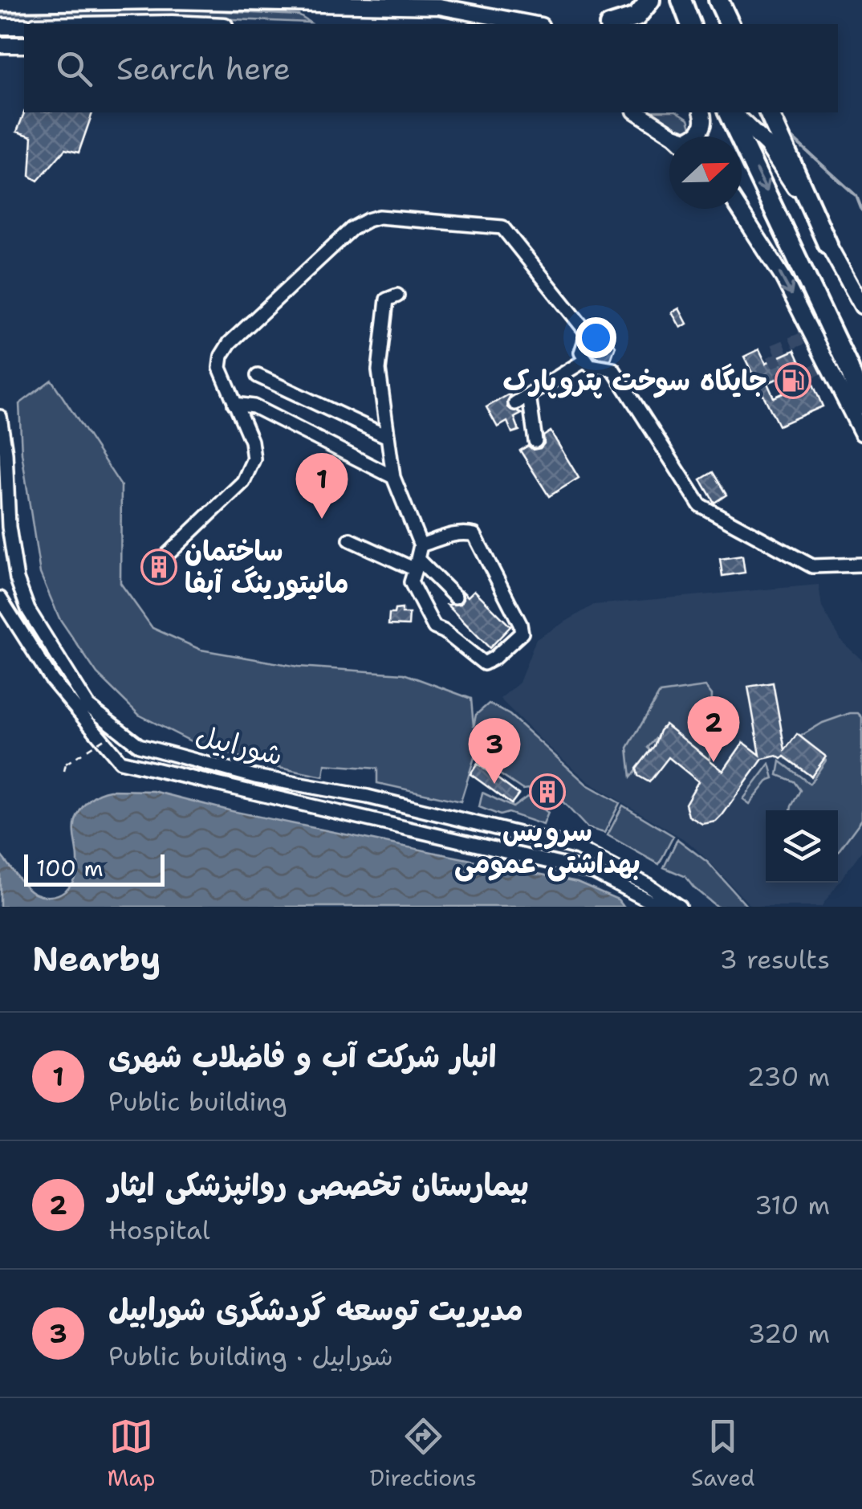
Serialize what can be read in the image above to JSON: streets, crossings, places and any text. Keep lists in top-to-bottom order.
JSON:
{
  "streets": {
    "street": ["شورابیل"]
  },
  "places": {
    "fuel station": ["جایگاه سوخت پتروپارک"],
    "building": ["ساختمان مانیتورینگ آبفا", "سرویس بهداشتی عمومی"]
  },
  "scale_bar": "100 m",
  "north": "right",
  "page": {
    "search": "Search here",
    "pins": ["1", "2", "3"],
    "scale": "100 m",
    "heading": ["Nearby", "3 results"],
    "list": [
      {
        "mark": "1",
        "name": "انبار شرکت آب و فاضلاب شهری",
        "note": "Public building",
        "value": "230 m"
      },
      {
        "mark": "2",
        "name": "بیمارستان تخصصی روانپزشکی ایثار",
        "note": "Hospital",
        "value": "310 m"
      },
      {
        "mark": "3",
        "name": "مدیریت توسعه گردشگری شورابیل",
        "note": "Public building · شورابیل",
        "value": "320 m"
      }
    ],
    "nav": ["Map", "Directions", "Saved"]
  }
}
